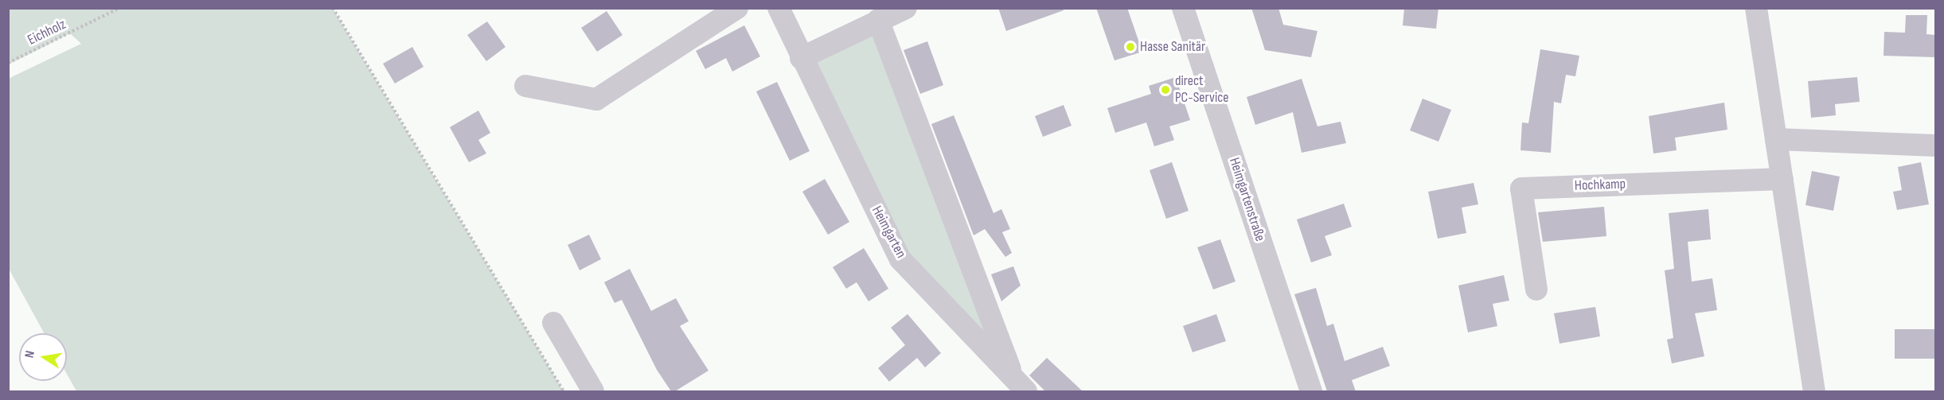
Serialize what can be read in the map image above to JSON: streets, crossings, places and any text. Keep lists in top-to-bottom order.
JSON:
{
  "streets": {
    "street": ["Hochkamp", "Heimgartenstraße", "Heimgarten"],
    "path": ["Eichholz"]
  },
  "places": ["Hasse Sanitär", "direct PC-Service"],
  "north": "left"
}
